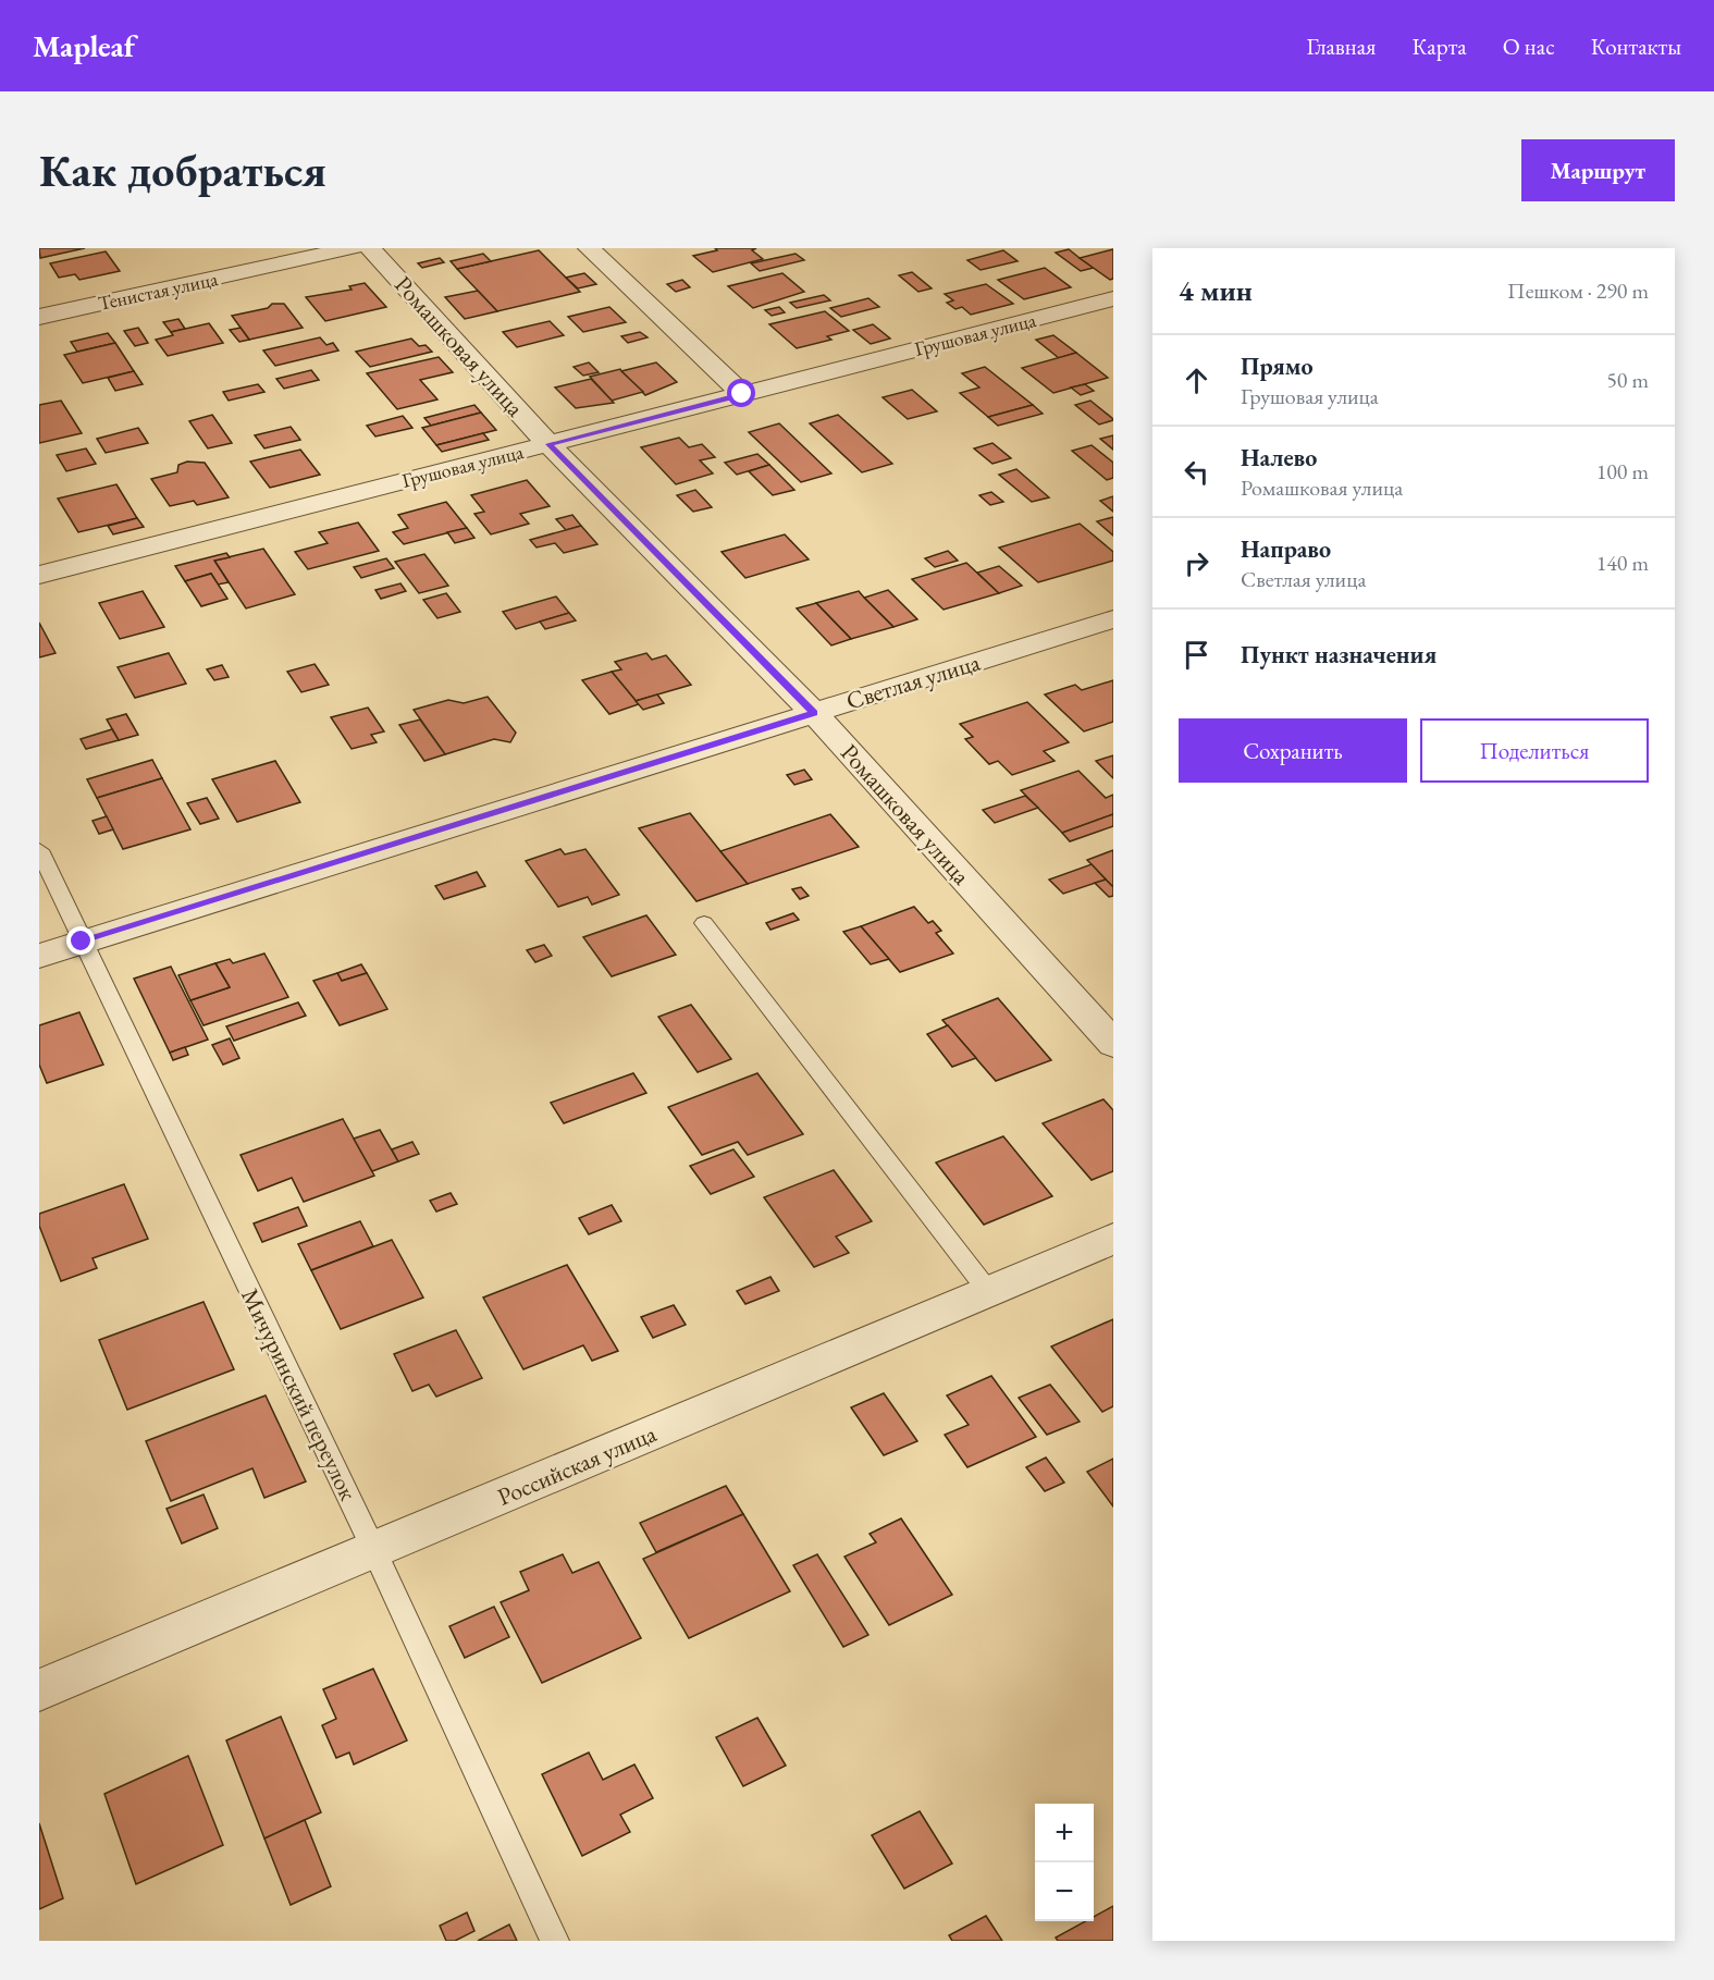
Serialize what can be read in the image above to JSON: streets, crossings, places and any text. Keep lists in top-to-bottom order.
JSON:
{
  "streets": {
    "street": [
      "Тенистая улица",
      "Грушовая улица",
      "Ромашковая улица",
      "Светлая улица",
      "Российская улица"
    ],
    "lane": ["Мичуринский переулок"]
  },
  "crossings": [
    ["Грушовая улица", "Ромашковая улица"],
    ["Ромашковая улица", "Светлая улица"],
    ["Светлая улица", "Мичуринский переулок"],
    ["Мичуринский переулок", "Российская улица"]
  ],
  "page": {
    "header": "Mapleaf",
    "nav": [
      "Главная",
      "Карта",
      "О нас",
      "Контакты"
    ],
    "buttons": [
      "Маршрут",
      ["Сохранить", "Поделиться"]
    ],
    "title": "Как добраться",
    "heading": ["4 мин", "Пешком · 290 m"],
    "list": [
      ["Прямо", "Грушовая улица", "50 m"],
      ["Налево", "Ромашковая улица", "100 m"],
      ["Направо", "Светлая улица", "140 m"],
      "Пункт назначения"
    ],
    "map_buttons": ["+", "−"]
  }
}
